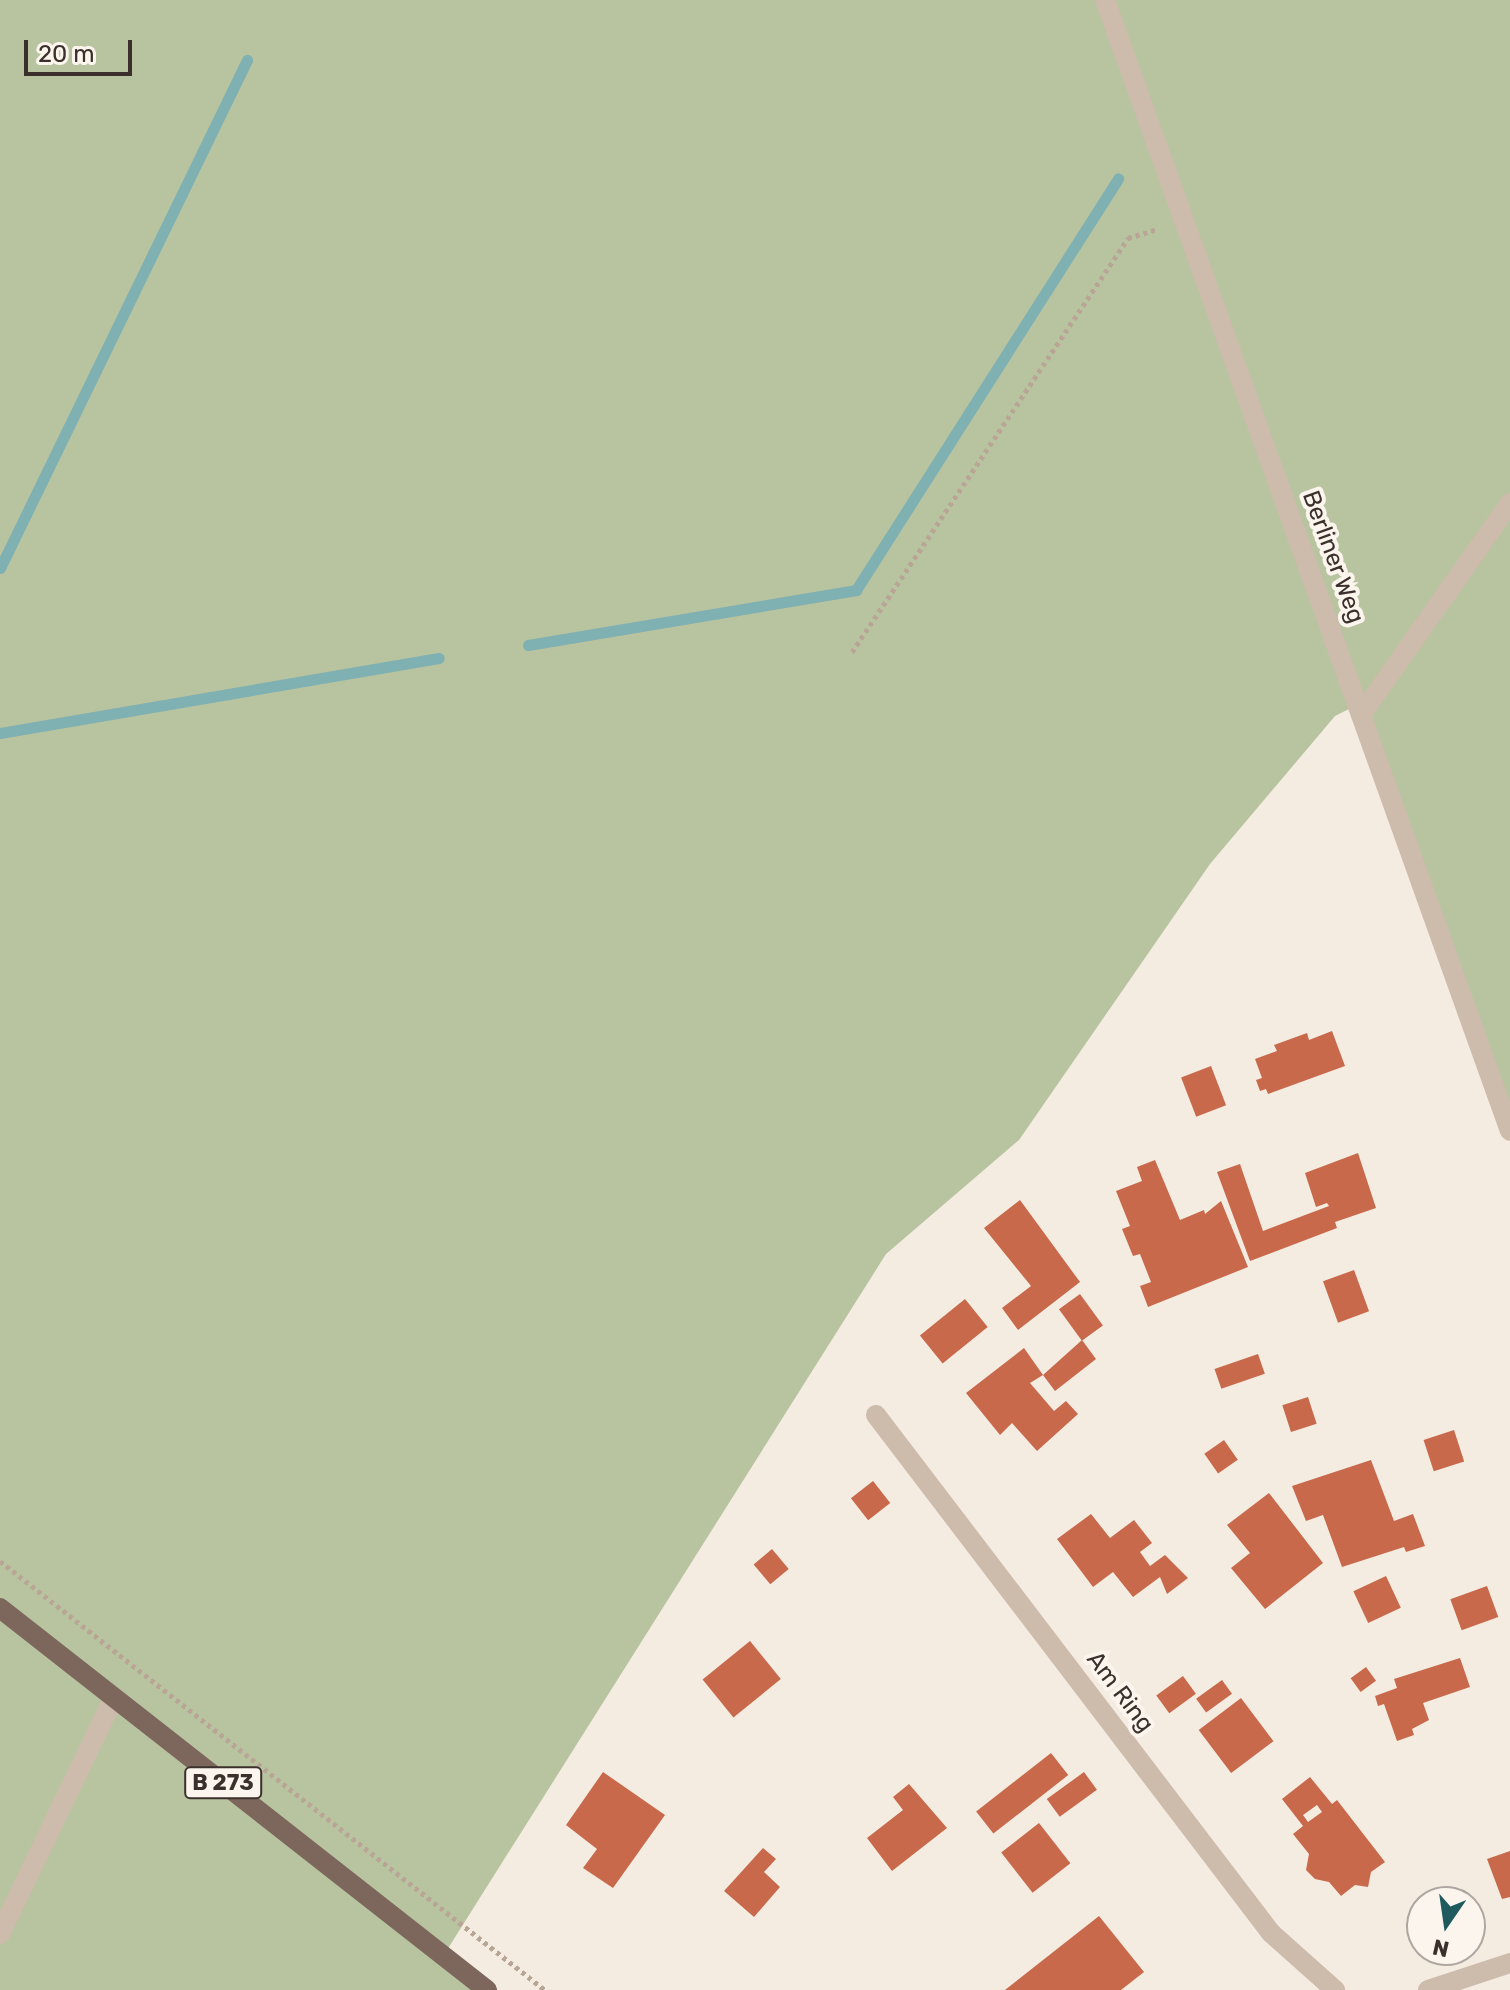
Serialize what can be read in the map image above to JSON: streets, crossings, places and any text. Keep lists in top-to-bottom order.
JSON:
{
  "streets": {
    "main road": ["B 273"],
    "street": ["Berliner Weg", "Am Ring"]
  },
  "scale_bar": "20 m",
  "north": "bottom"
}
